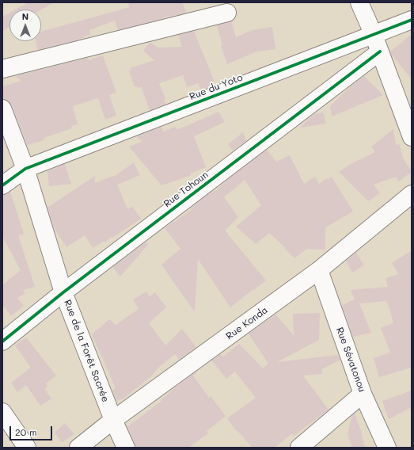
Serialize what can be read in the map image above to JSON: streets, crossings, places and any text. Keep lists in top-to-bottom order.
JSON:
{
  "streets": {
    "street": [
      "Rue du Yoto",
      "Rue Tohoun",
      "Rue Konda",
      "Rue de la Forêt Sacrée",
      "Rue Sévatonou"
    ]
  },
  "crossings": [
    ["Rue du Yoto", "Rue de la Forêt Sacrée"],
    ["Rue Tohoun", "Rue de la Forêt Sacrée"],
    ["Rue Konda", "Rue de la Forêt Sacrée"],
    ["Rue Konda", "Rue Sévatonou"]
  ],
  "scale_bar": "20 m",
  "north": "top"
}
